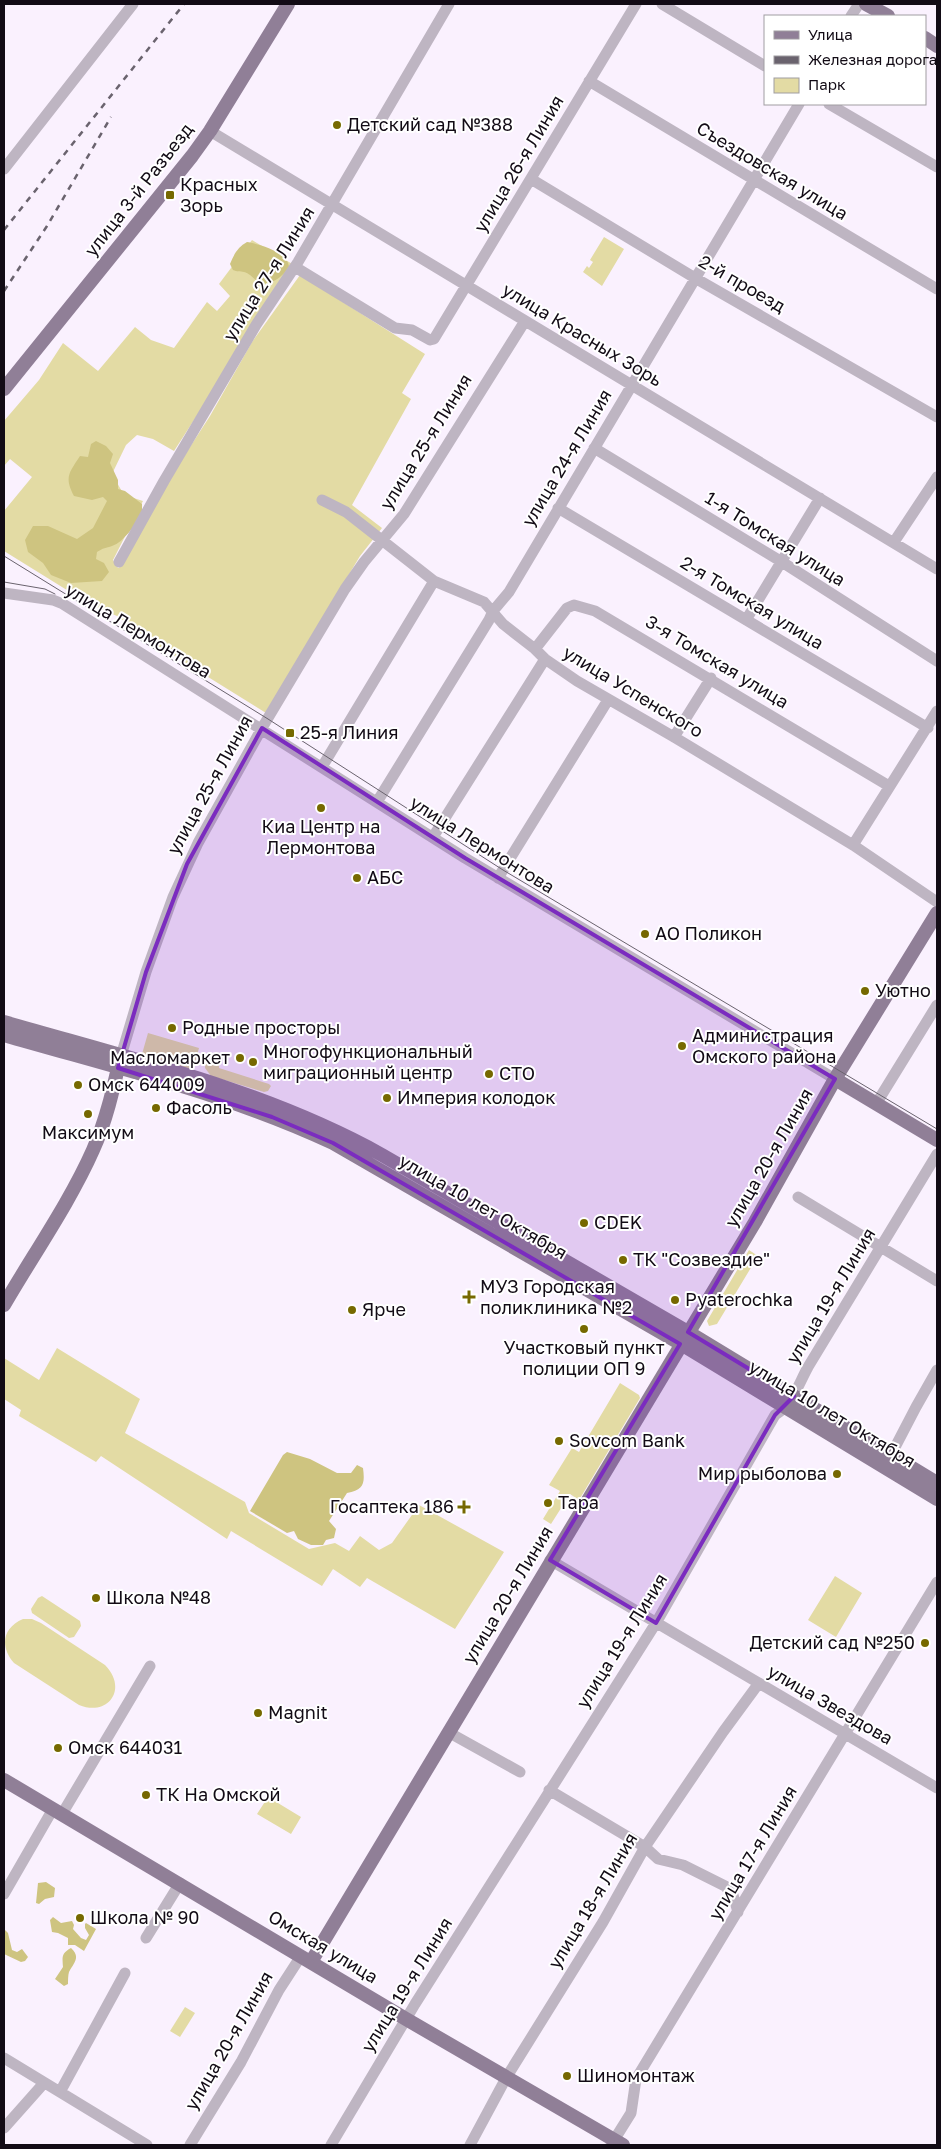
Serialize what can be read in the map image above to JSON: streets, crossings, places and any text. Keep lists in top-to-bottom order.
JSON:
{
  "streets": {
    "main road": [
      "улица 3-й Разъезд",
      "улица 25-я Линия",
      "улица Лермонтова",
      "улица 20-я Линия",
      "улица 10 лет Октября",
      "Омская улица"
    ],
    "street": [
      "улица 26-я Линия",
      "Съездовская улица",
      "улица 27-я Линия",
      "2-й проезд",
      "улица Красных Зорь",
      "улица 24-я Линия",
      "1-я Томская улица",
      "2-я Томская улица",
      "3-я Томская улица",
      "улица Успенского",
      "улица 19-я Линия",
      "улица Звездова",
      "улица 17-я Линия",
      "улица 18-я Линия"
    ]
  },
  "crossings": [
    ["улица 26-я Линия", "Съездовская улица"],
    ["улица 26-я Линия", "улица 27-я Линия"],
    ["улица 26-я Линия", "2-й проезд"],
    ["улица 26-я Линия", "улица Красных Зорь"],
    ["Съездовская улица", "улица 24-я Линия"],
    ["улица 3-й Разъезд", "улица Красных Зорь"],
    ["улица 27-я Линия", "улица Красных Зорь"],
    ["2-й проезд", "улица 24-я Линия"],
    ["улица Красных Зорь", "улица 25-я Линия"],
    ["улица Красных Зорь", "улица 24-я Линия"],
    ["улица 25-я Линия", "улица Лермонтова"],
    ["улица 25-я Линия", "улица Успенского"],
    ["улица 25-я Линия", "улица 10 лет Октября"],
    ["улица 24-я Линия", "1-я Томская улица"],
    ["улица 24-я Линия", "2-я Томская улица"],
    ["улица 24-я Линия", "улица Лермонтова"],
    ["улица 24-я Линия", "улица Успенского"],
    ["улица Лермонтова", "улица 20-я Линия"],
    ["3-я Томская улица", "улица Успенского"],
    ["улица 20-я Линия", "улица 10 лет Октября"],
    ["улица 20-я Линия", "улица Звездова"],
    ["улица 20-я Линия", "Омская улица"],
    ["улица 10 лет Октября", "улица 19-я Линия"],
    ["улица 19-я Линия", "улица Звездова"],
    ["улица 19-я Линия", "Омская улица"],
    ["улица Звездова", "улица 17-я Линия"],
    ["улица Звездова", "улица 18-я Линия"],
    ["улица 17-я Линия", "Омская улица"],
    ["улица 18-я Линия", "Омская улица"]
  ],
  "places": {
    "other": [
      "Детский сад №388",
      "Киа Центр на Лермонтова",
      "АБС",
      "АО Поликон",
      "Уютно",
      "Родные просторы",
      "Администрация Омского района",
      "Масломаркет",
      "Многофункциональный миграционный центр",
      "СТО",
      "Омск 644009",
      "Империя колодок",
      "Фасоль",
      "Максимум",
      "CDEK",
      "ТК \"Созвездие\"",
      "Pyaterochka",
      "Ярче",
      "Участковый пункт полиции ОП 9",
      "Sovcom Bank",
      "Мир рыболова",
      "Тара",
      "Школа №48",
      "Детский сад №250",
      "Magnit",
      "Омск 644031",
      "ТК На Омской",
      "Школа № 90",
      "Шиномонтаж"
    ],
    "transit": ["Красных Зорь", "25-я Линия"],
    "health": ["МУЗ Городская поликлиника №2", "Госаптека 186"]
  },
  "legend": ["Улица", "Железная дорога", "Парк"]
}
